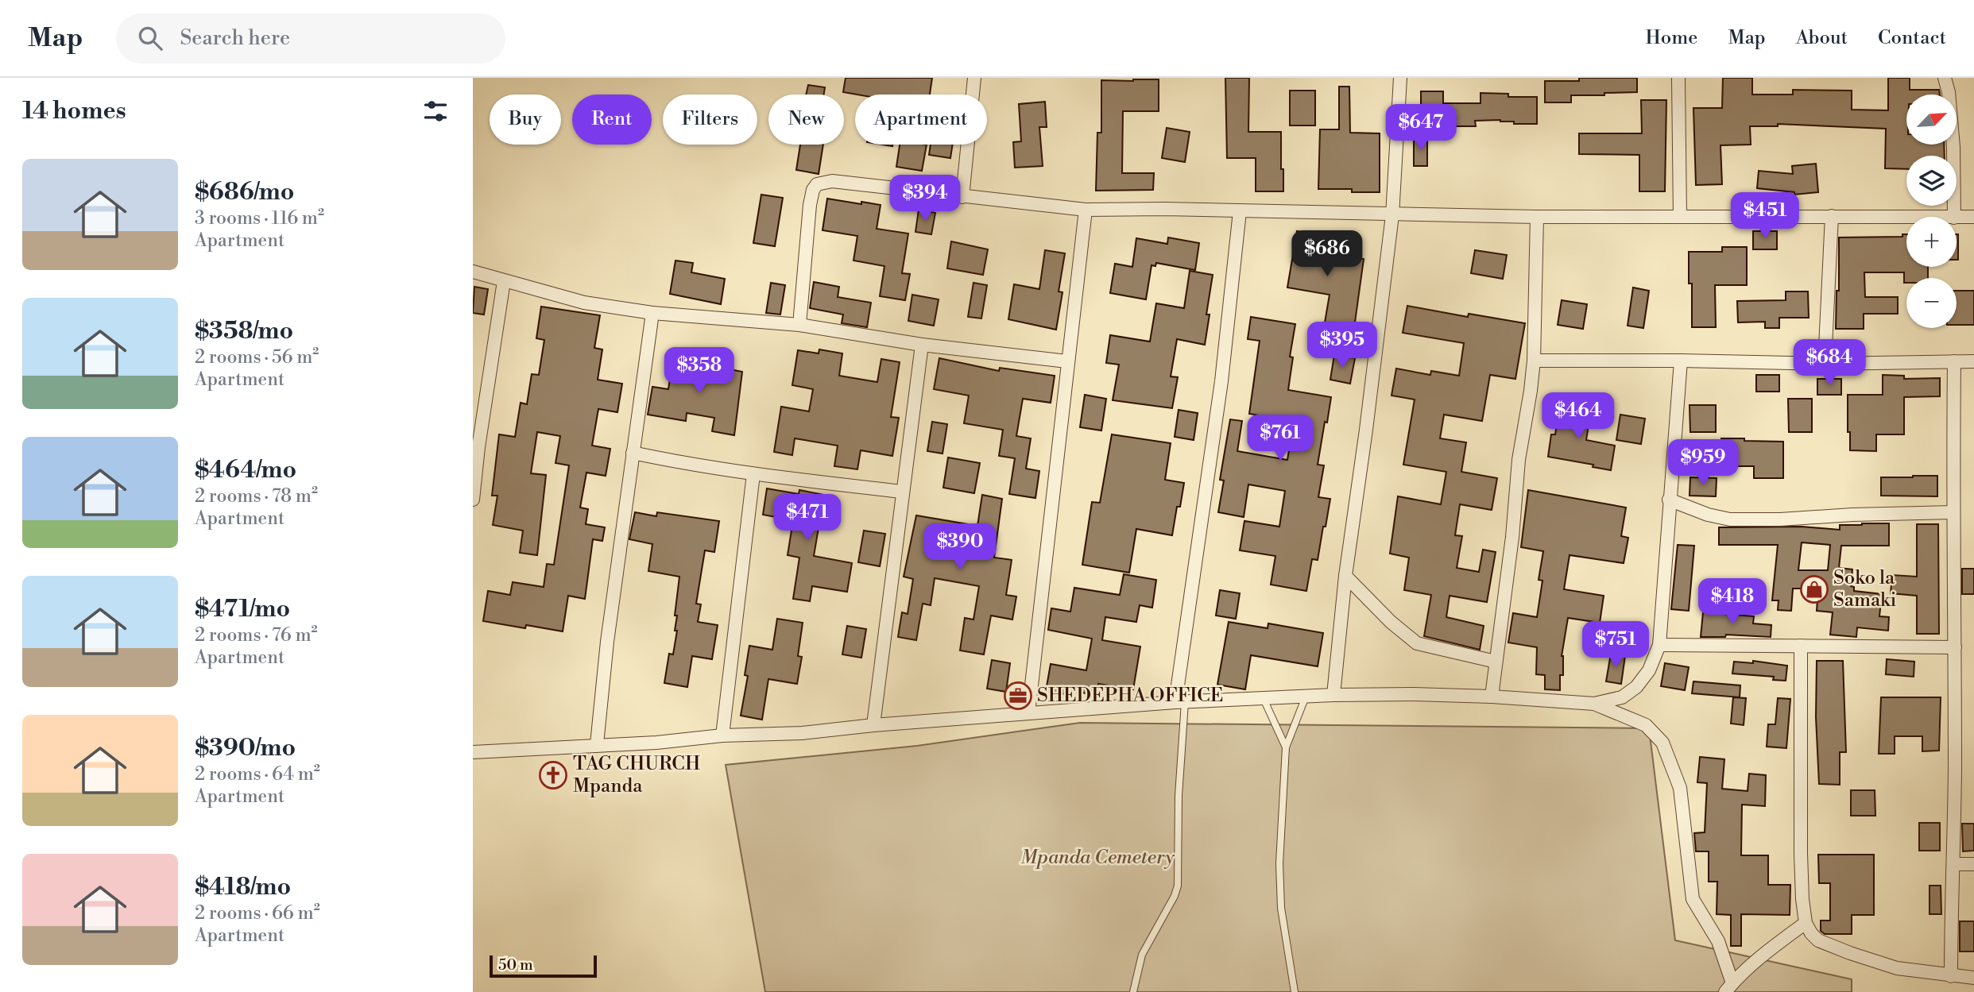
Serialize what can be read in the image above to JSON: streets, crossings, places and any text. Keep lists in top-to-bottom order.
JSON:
{
  "parks": ["Mpanda Cemetery"],
  "places": {
    "shop": ["Soko la Samaki"],
    "office": ["SHEDEPHA OFFICE"],
    "church": ["TAG CHURCH Mpanda"]
  },
  "scale_bar": "50 m",
  "north": "top right",
  "page": {
    "header": "Map",
    "search": "Search here",
    "nav": [
      "Home",
      "Map",
      "About",
      "Contact"
    ],
    "heading": "14 homes",
    "map_buttons": ["+", "−"],
    "chip": [
      "Buy",
      "Rent",
      "Filters",
      "New",
      "Apartment"
    ],
    "price": [
      "$647",
      "$394",
      "$451",
      "$686",
      "$395",
      "$684",
      "$358",
      "$464",
      "$761",
      "$959",
      "$471",
      "$390",
      "$418",
      "$751"
    ],
    "list": [
      {
        "name": "$686/mo",
        "note": "3 rooms · 116 m² · Apartment"
      },
      {
        "name": "$358/mo",
        "note": "2 rooms · 56 m² · Apartment"
      },
      {
        "name": "$464/mo",
        "note": "2 rooms · 78 m² · Apartment"
      },
      {
        "name": "$471/mo",
        "note": "2 rooms · 76 m² · Apartment"
      },
      {
        "name": "$390/mo",
        "note": "2 rooms · 64 m² · Apartment"
      },
      {
        "name": "$418/mo",
        "note": "2 rooms · 66 m² · Apartment"
      }
    ],
    "scale": "50 m"
  }
}
